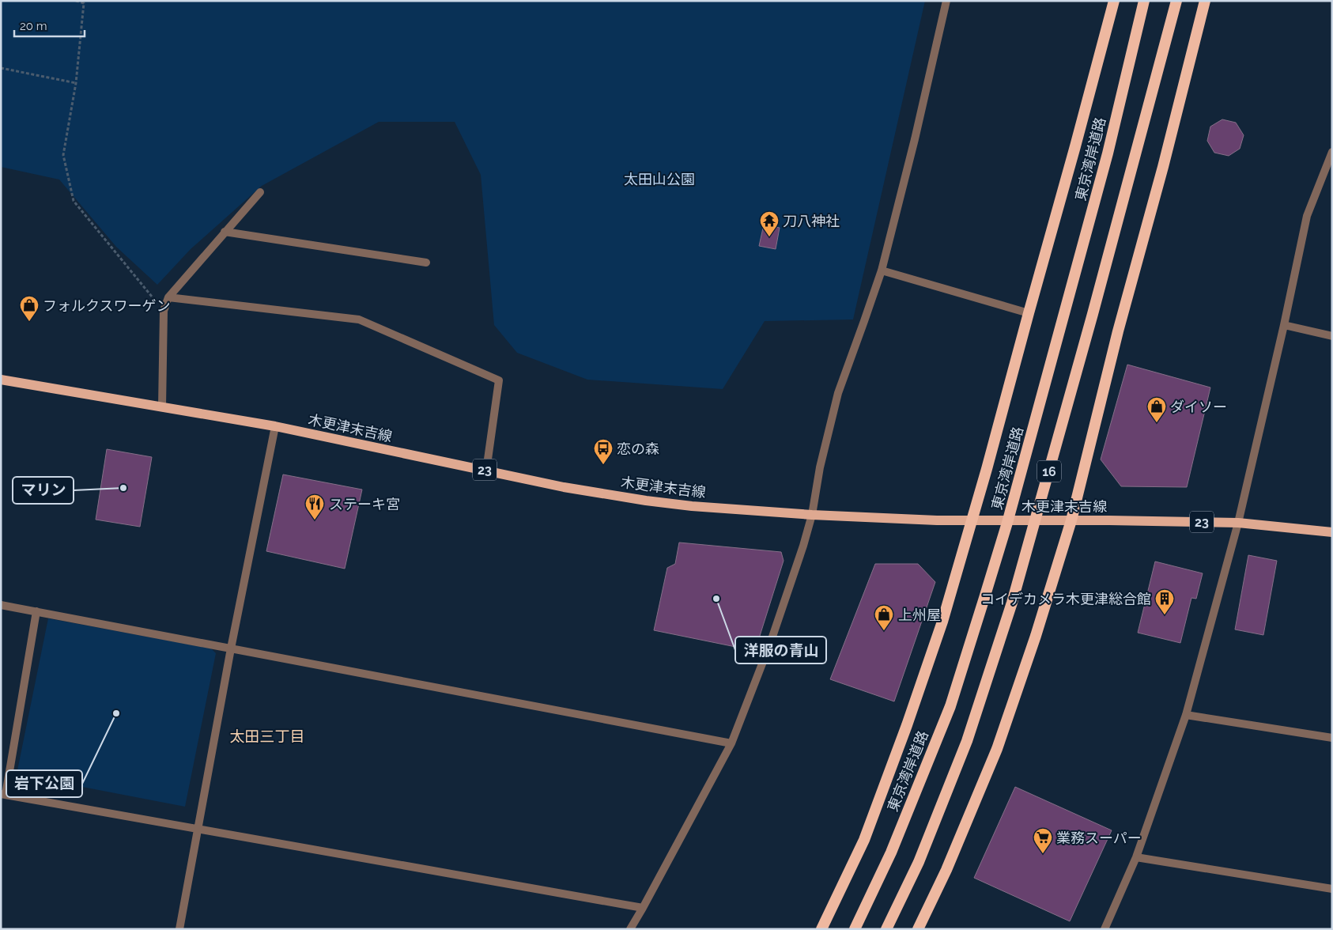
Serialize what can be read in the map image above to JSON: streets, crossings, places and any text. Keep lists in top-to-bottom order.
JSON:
{
  "streets": {
    "highway": ["東京湾岸道路", "16"],
    "main road": ["木更津末吉線", "23"]
  },
  "crossings": [
    ["木更津末吉線", "16"]
  ],
  "districts": ["太田三丁目"],
  "parks": ["太田山公園"],
  "places": {
    "temple": ["刀八神社"],
    "shop": ["フォルクスワーゲン", "ダイソー", "上州屋"],
    "bus stop": ["恋の森"],
    "other": ["マリン", "洋服の青山", "岩下公園"],
    "restaurant": ["ステーキ宮"],
    "building": ["コイデカメラ木更津総合館"],
    "supermarket": ["業務スーパー"]
  },
  "scale_bar": "20 m"
}
